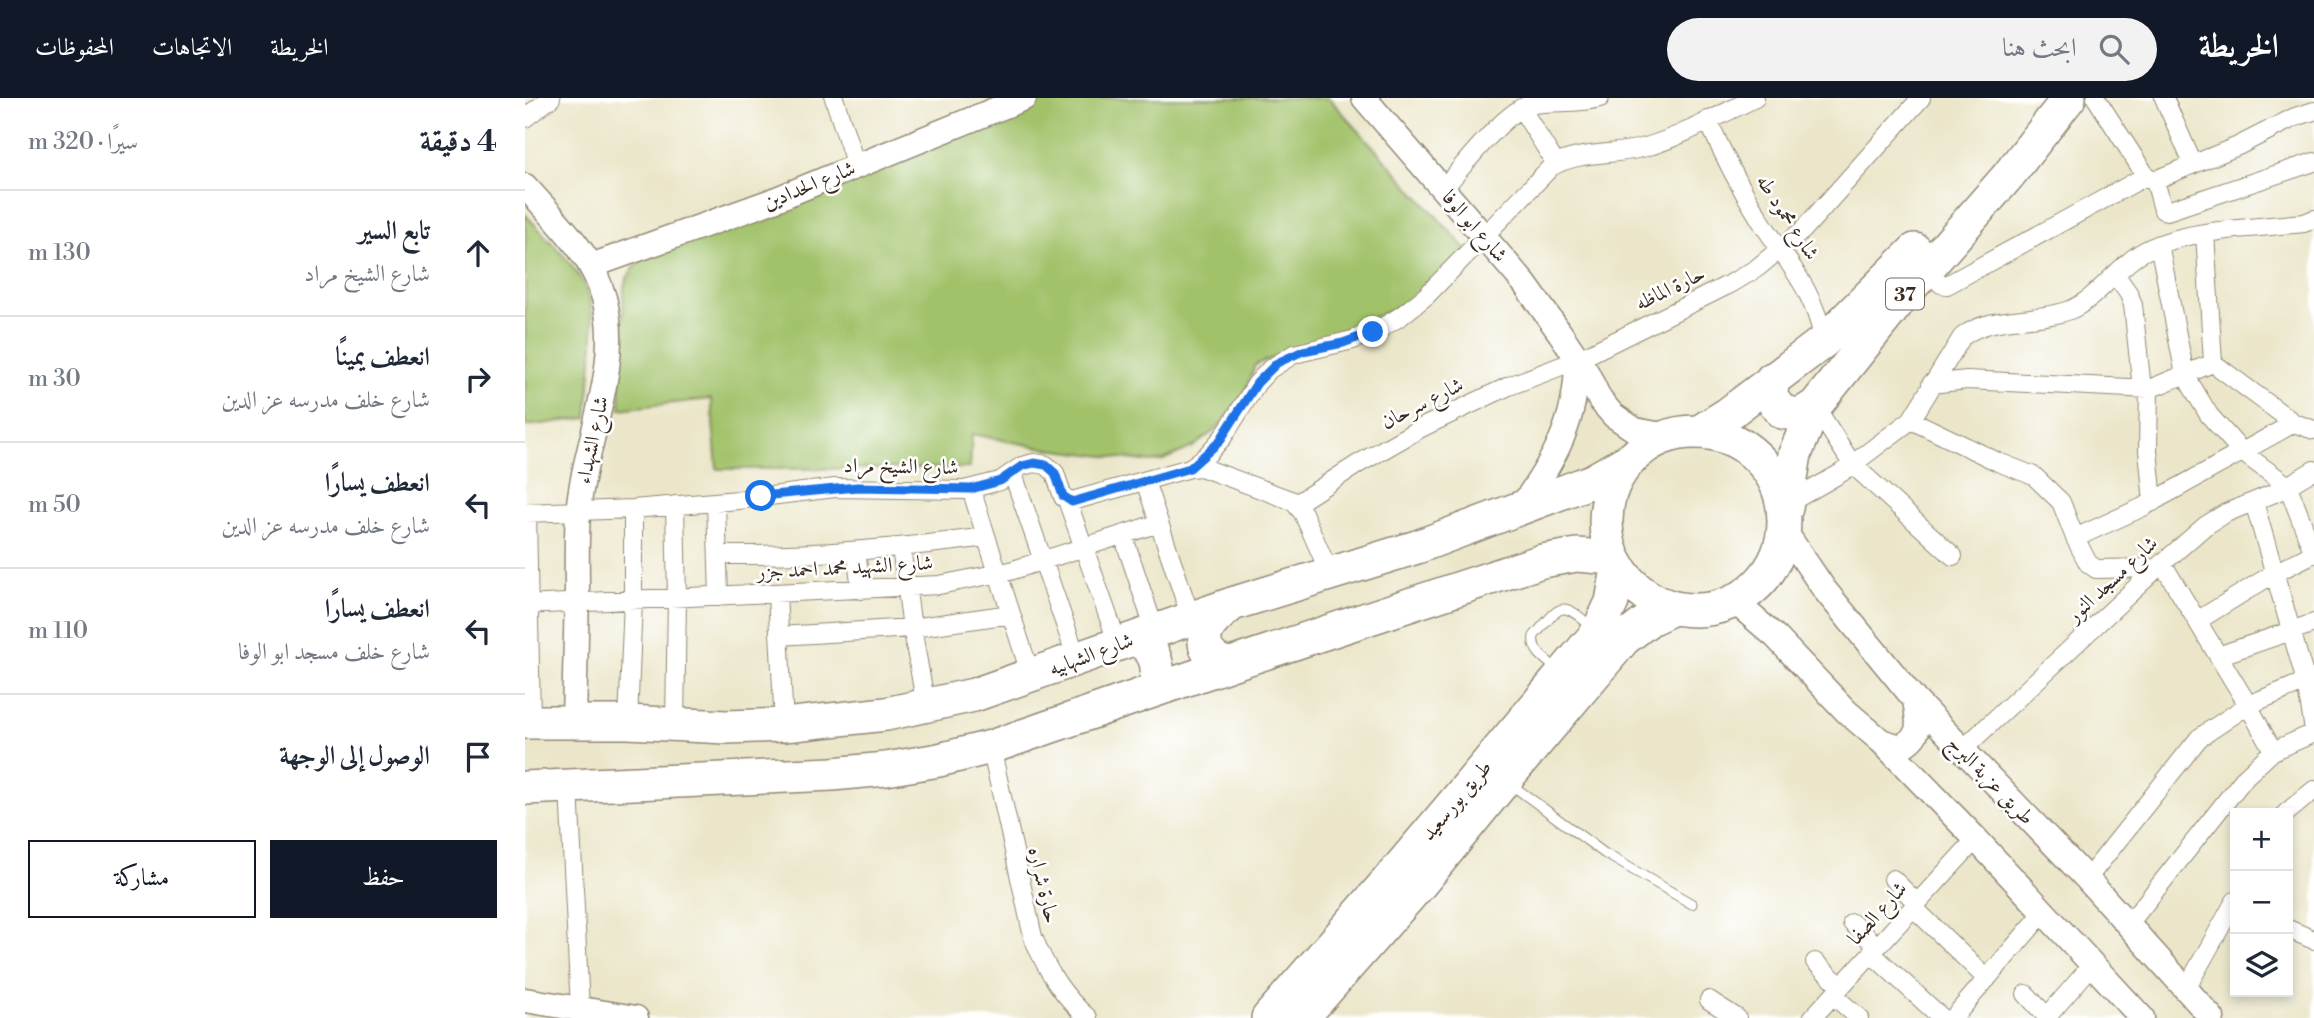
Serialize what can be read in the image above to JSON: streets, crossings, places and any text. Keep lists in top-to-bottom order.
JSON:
{
  "streets": {
    "highway": ["37", "شارع الشهابيه", "طريق بورسعيد"],
    "street": [
      "شارع الحدادين",
      "شارع محمود طه",
      "شارع ابو الوفا",
      "حارة الماظه",
      "شارع سرحان",
      "شارع الشهداء",
      "شارع الشيخ مراد",
      "شارع الشهيد محمد احمد جزر",
      "شارع مسجد النور",
      "طريق عزبة البرج",
      "حارة شراره",
      "شارع الصفا"
    ]
  },
  "crossings": [
    ["شارع الحدادين", "شارع الشهداء"],
    ["شارع محمود طه", "حارة الماظه"],
    ["شارع محمود طه", "37"],
    ["شارع ابو الوفا", "حارة الماظه"],
    ["شارع ابو الوفا", "37"],
    ["شارع ابو الوفا", "شارع سرحان"],
    ["شارع ابو الوفا", "شارع الشهابيه"],
    ["شارع ابو الوفا", "طريق عزبة البرج"],
    ["شارع ابو الوفا", "طريق بورسعيد"],
    ["حارة الماظه", "شارع سرحان"],
    ["37", "شارع الشهابيه"],
    ["37", "طريق عزبة البرج"],
    ["37", "طريق بورسعيد"],
    ["شارع الشهداء", "شارع الشيخ مراد"],
    ["شارع الشهداء", "شارع الشهيد محمد احمد جزر"],
    ["شارع الشهداء", "شارع الشهابيه"],
    ["شارع مسجد النور", "طريق عزبة البرج"],
    ["شارع الشهابيه", "طريق عزبة البرج"],
    ["شارع الشهابيه", "طريق بورسعيد"],
    ["طريق عزبة البرج", "طريق بورسعيد"]
  ],
  "page": {
    "header": "الخريطة",
    "search": "ابحث هنا",
    "nav": ["الخريطة", "الاتجاهات", "المحفوظات"],
    "heading": ["4 دقيقة", "سيرًا · 320 m"],
    "list": [
      ["تابع السير", "شارع الشيخ مراد", "130 m"],
      ["انعطف يمينًا", "شارع خلف مدرسه عز الدين", "30 m"],
      ["انعطف يسارًا", "شارع خلف مدرسه عز الدين", "50 m"],
      ["انعطف يسارًا", "شارع خلف مسجد ابو الوفا", "110 m"],
      "الوصول إلى الوجهة"
    ],
    "map_buttons": ["+", "−"],
    "buttons": ["حفظ", "مشاركة"]
  }
}
